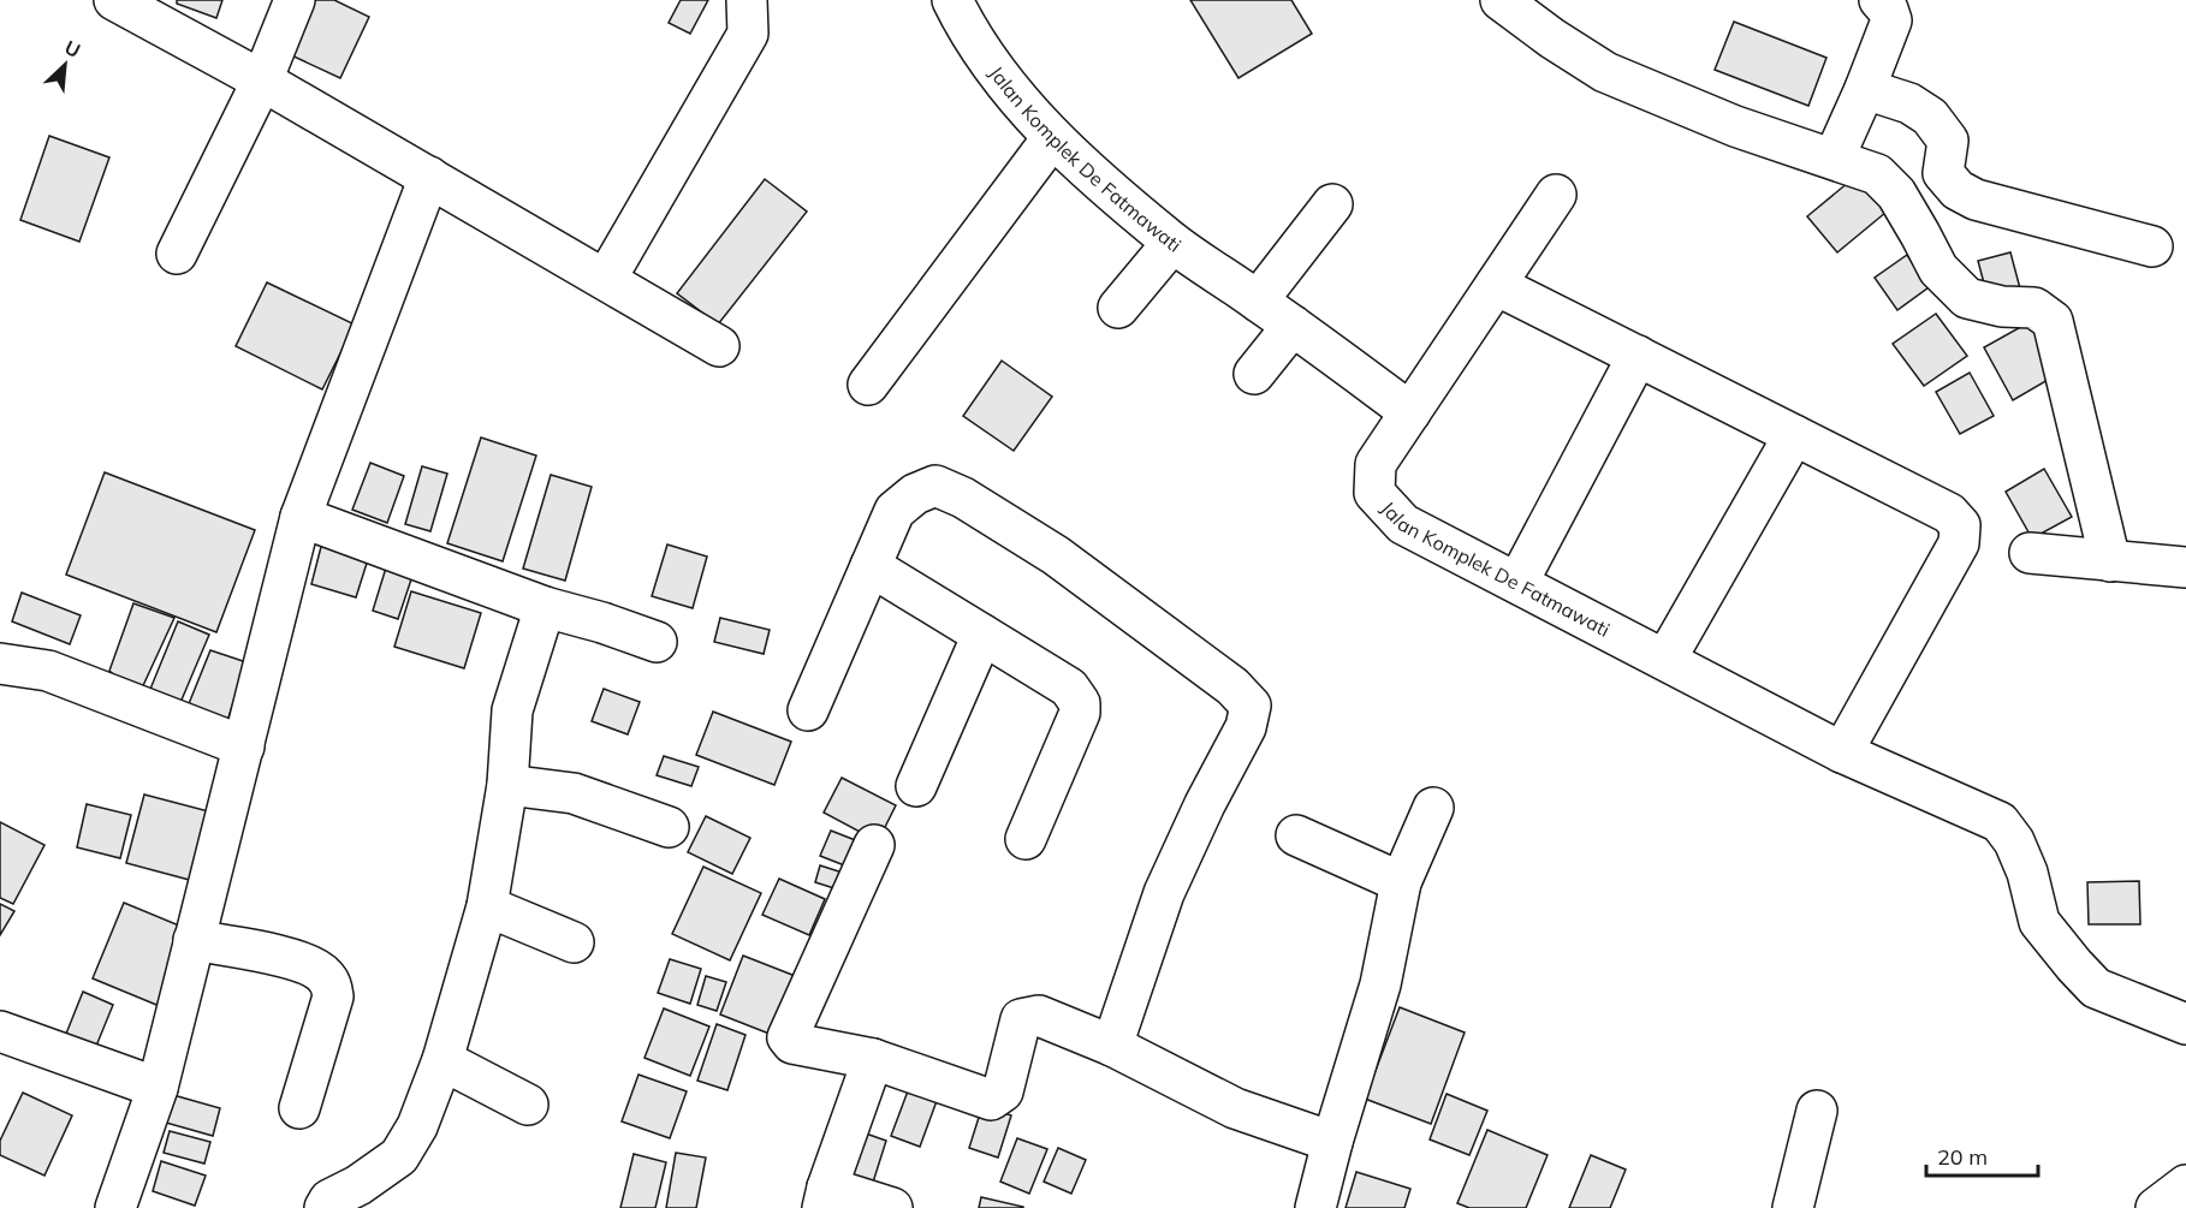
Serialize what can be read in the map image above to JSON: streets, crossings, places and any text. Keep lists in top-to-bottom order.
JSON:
{
  "streets": {
    "street": ["Jalan Komplek De Fatmawati"]
  },
  "scale_bar": "20 m",
  "north": "top right"
}
